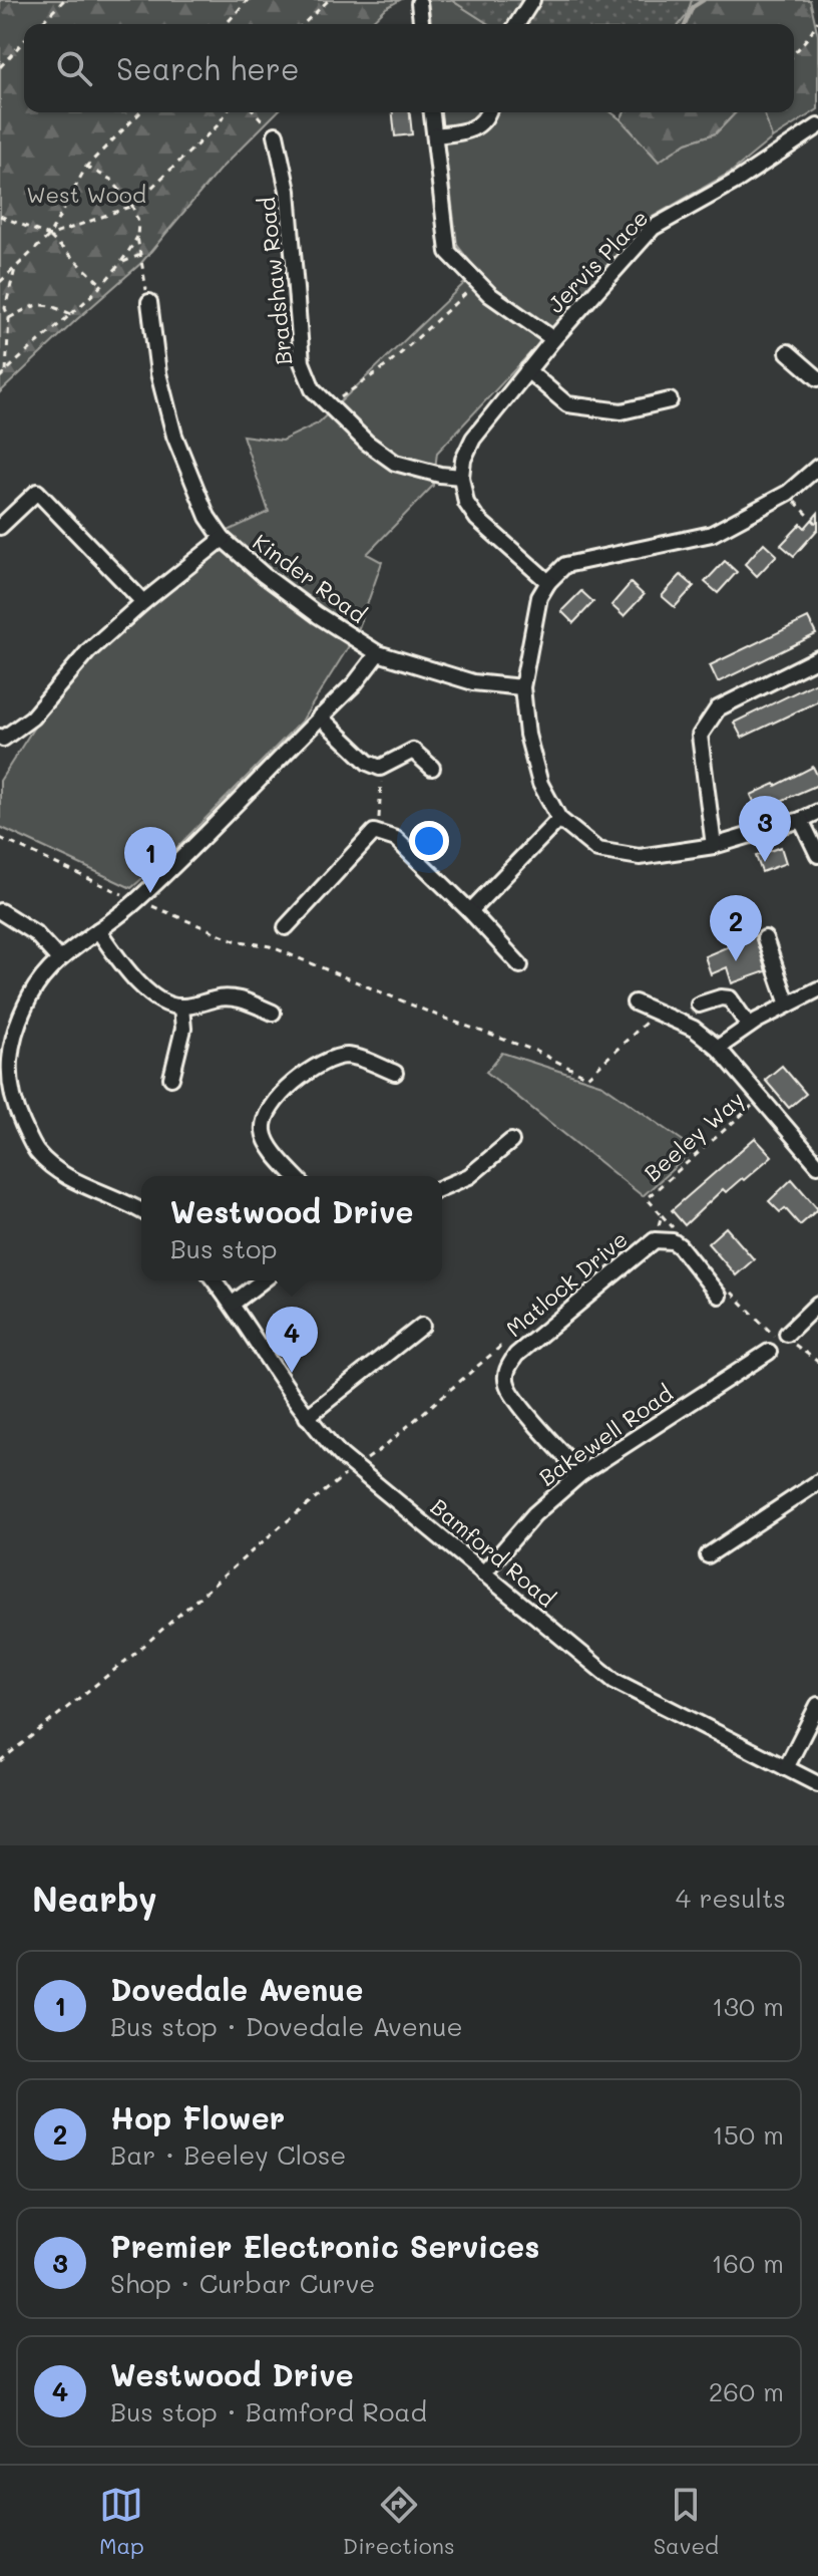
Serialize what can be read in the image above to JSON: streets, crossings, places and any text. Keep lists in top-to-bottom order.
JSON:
{
  "streets": {
    "street": [
      "Jervis Place",
      "Bradshaw Road",
      "Kinder Road",
      "Matlock Drive",
      "Bakewell Road",
      "Bamford Road"
    ],
    "path": ["Beeley Way"]
  },
  "crossings": [
    ["Jervis Place", "Bradshaw Road"],
    ["Beeley Way", "Matlock Drive"],
    ["Matlock Drive", "Bakewell Road"],
    ["Bakewell Road", "Bamford Road"]
  ],
  "parks": ["West Wood"],
  "page": {
    "search": "Search here",
    "pins": [
      "3",
      "1",
      "2",
      "4"
    ],
    "popup": ["Westwood Drive", "Bus stop"],
    "heading": ["Nearby", "4 results"],
    "list": [
      {
        "mark": "1",
        "name": "Dovedale Avenue",
        "note": "Bus stop · Dovedale Avenue",
        "value": "130 m"
      },
      {
        "mark": "2",
        "name": "Hop Flower",
        "note": "Bar · Beeley Close",
        "value": "150 m"
      },
      {
        "mark": "3",
        "name": "Premier Electronic Services",
        "note": "Shop · Curbar Curve",
        "value": "160 m"
      },
      {
        "mark": "4",
        "name": "Westwood Drive",
        "note": "Bus stop · Bamford Road",
        "value": "260 m"
      }
    ],
    "nav": ["Map", "Directions", "Saved"]
  }
}
